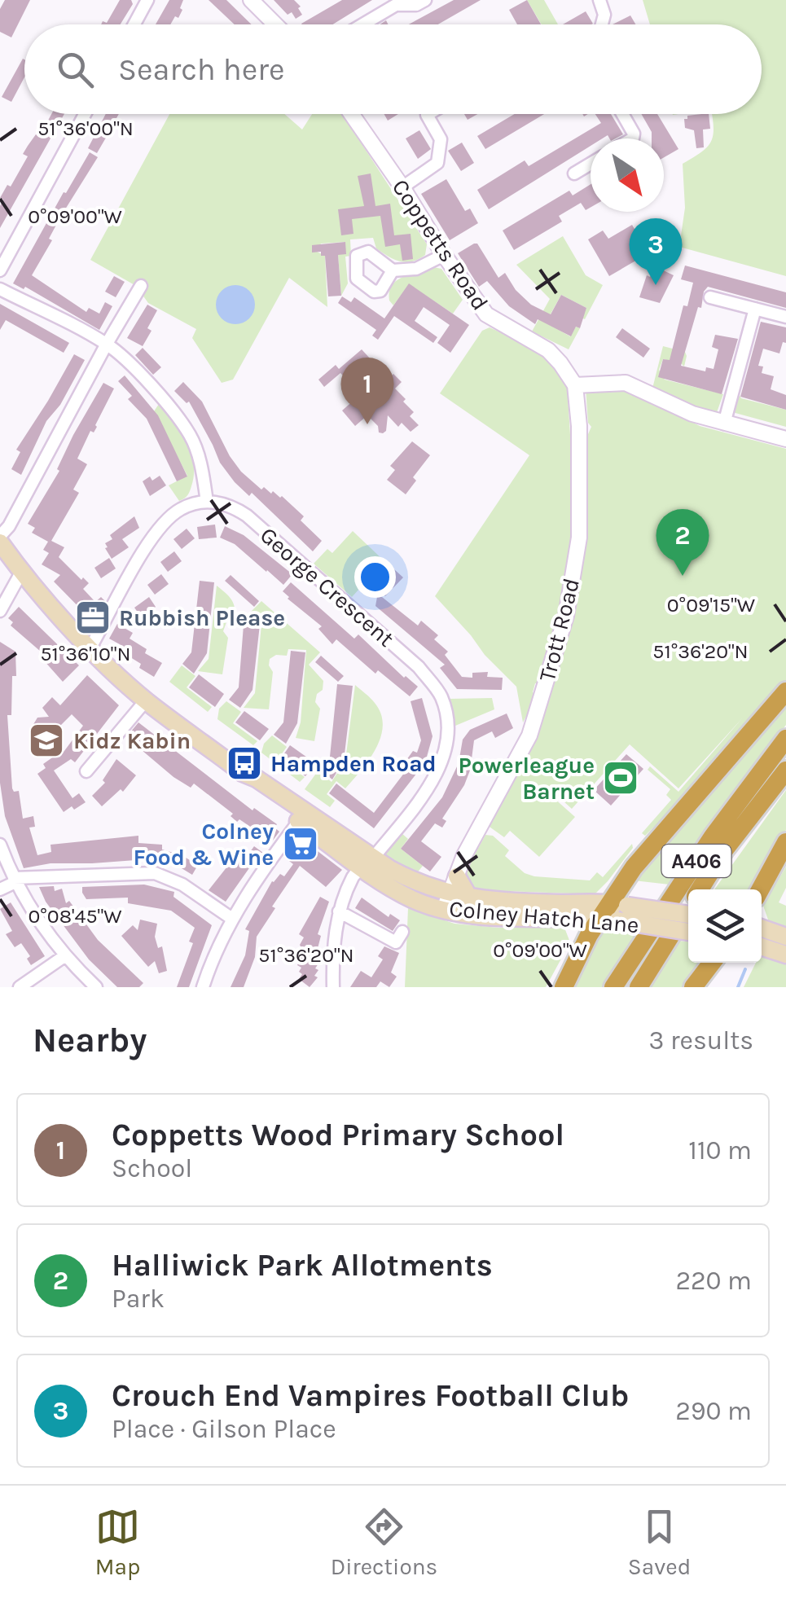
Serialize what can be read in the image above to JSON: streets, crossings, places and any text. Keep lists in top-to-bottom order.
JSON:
{
  "streets": {
    "highway": ["A406"],
    "main road": ["Colney Hatch Lane"],
    "street": ["Coppetts Road", "George Crescent", "Trott Road"]
  },
  "crossings": [
    ["Coppetts Road", "Trott Road"],
    ["George Crescent", "Colney Hatch Lane"],
    ["Trott Road", "Colney Hatch Lane"]
  ],
  "places": {
    "office": ["Rubbish Please"],
    "school or university": ["Kidz Kabin"],
    "bus stop": ["Hampden Road"],
    "sports": ["Powerleague Barnet"],
    "supermarket": ["Colney Food & Wine"]
  },
  "north": "bottom right",
  "page": {
    "search": "Search here",
    "pins": ["3", "1", "2"],
    "heading": ["Nearby", "3 results"],
    "list": [
      {
        "mark": "1",
        "name": "Coppetts Wood Primary School",
        "note": "School",
        "value": "110 m"
      },
      {
        "mark": "2",
        "name": "Halliwick Park Allotments",
        "note": "Park",
        "value": "220 m"
      },
      {
        "mark": "3",
        "name": "Crouch End Vampires Football Club",
        "note": "Place · Gilson Place",
        "value": "290 m"
      }
    ],
    "nav": ["Map", "Directions", "Saved"]
  },
  "coordinates": [
    "51°36'00\"N",
    "0°09'00\"W",
    "0°09'15\"W",
    "51°36'20\"N",
    "51°36'10\"N",
    "0°08'45\"W"
  ]
}
